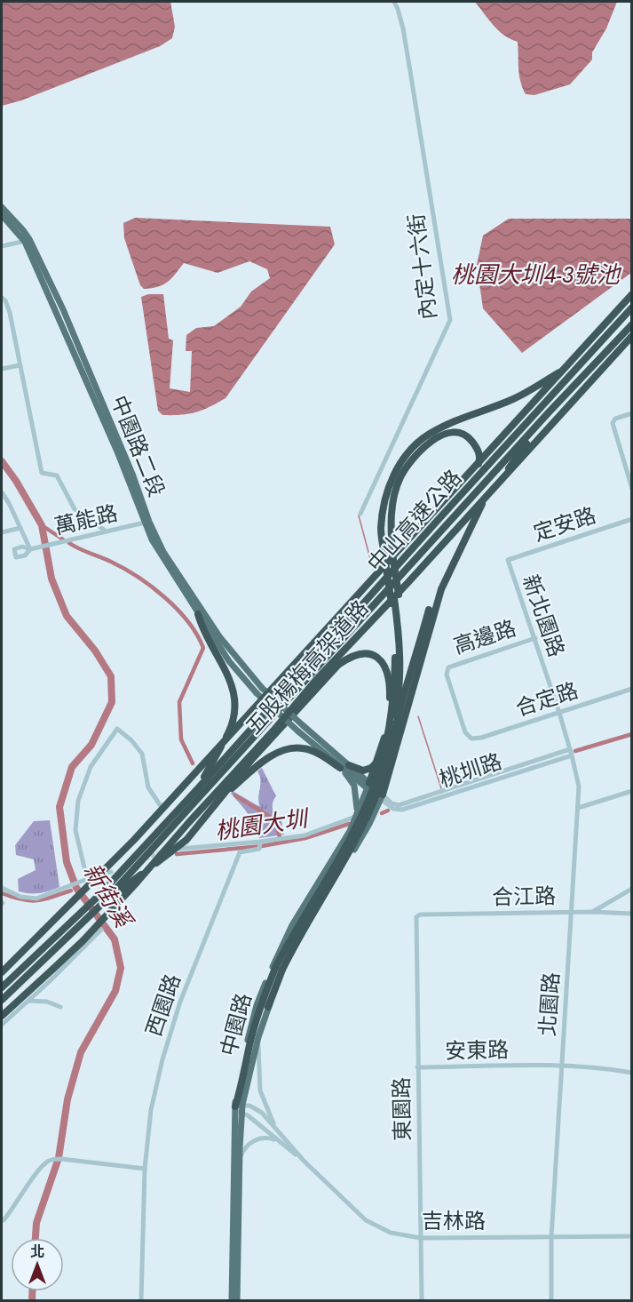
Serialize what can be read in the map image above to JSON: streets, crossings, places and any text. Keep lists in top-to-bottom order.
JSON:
{
  "streets": {
    "highway": ["中山高速公路", "五股楊梅高架道路"],
    "main road": ["中園路二段", "中園路"],
    "street": [
      "內定十六街",
      "萬能路",
      "定安路",
      "新北園路",
      "高邊路",
      "合定路",
      "桃圳路",
      "合江路",
      "北園路",
      "西園路",
      "安東路",
      "東園路",
      "吉林路"
    ]
  },
  "crossings": [
    ["中園路二段", "萬能路"],
    ["定安路", "新北園路"],
    ["新北園路", "高邊路"],
    ["新北園路", "合定路"],
    ["新北園路", "北園路"],
    ["高邊路", "合定路"],
    ["合定路", "北園路"],
    ["桃圳路", "北園路"],
    ["桃圳路", "中園路"],
    ["合江路", "北園路"],
    ["合江路", "東園路"],
    ["北園路", "安東路"],
    ["北園路", "吉林路"],
    ["中園路", "吉林路"],
    ["安東路", "東園路"],
    ["東園路", "吉林路"]
  ],
  "water": ["桃園大圳4-3號池", "桃園大圳", "新街溪"],
  "north": "top"
}
